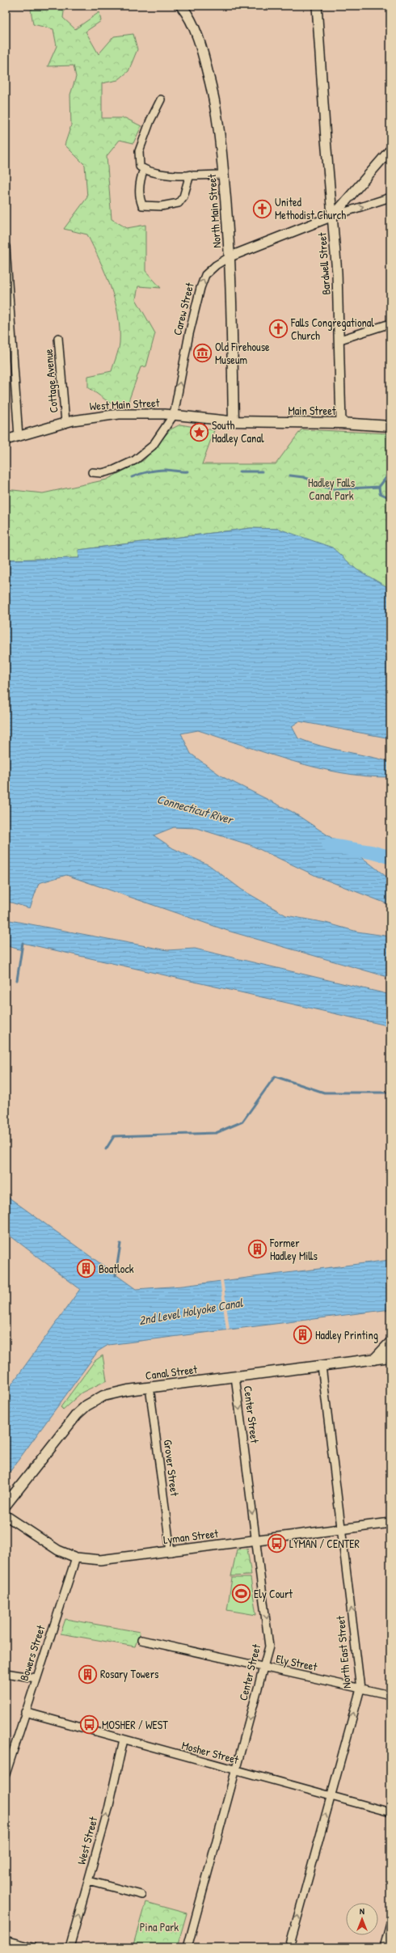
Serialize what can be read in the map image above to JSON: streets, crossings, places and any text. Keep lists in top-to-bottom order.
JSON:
{
  "streets": {
    "main road": ["North Main Street", "Main Street", "Canal Street"],
    "street": [
      "Bardwell Street",
      "Carew Street",
      "Cottage Avenue",
      "West Main Street",
      "Center Street",
      "Grover Street",
      "Lyman Street",
      "North East Street",
      "Bowers Street",
      "Ely Street",
      "Mosher Street",
      "West Street"
    ]
  },
  "crossings": [
    ["North Main Street", "Carew Street"],
    ["North Main Street", "West Main Street"],
    ["North Main Street", "Main Street"],
    ["Bardwell Street", "Carew Street"],
    ["Bardwell Street", "Main Street"],
    ["Carew Street", "West Main Street"],
    ["Cottage Avenue", "West Main Street"],
    ["West Main Street", "Main Street"],
    ["Canal Street", "Center Street"],
    ["Canal Street", "Grover Street"],
    ["Canal Street", "North East Street"],
    ["Center Street", "Lyman Street"],
    ["Center Street", "Ely Street"],
    ["Center Street", "Mosher Street"],
    ["Grover Street", "Lyman Street"],
    ["Lyman Street", "North East Street"],
    ["Lyman Street", "Bowers Street"],
    ["North East Street", "Ely Street"],
    ["North East Street", "Mosher Street"],
    ["Bowers Street", "Mosher Street"],
    ["Mosher Street", "West Street"]
  ],
  "one_way": [
    "Carew Street",
    "Center Street",
    "North East Street",
    "West Street"
  ],
  "water": ["Connecticut River", "2nd Level Holyoke Canal"],
  "parks": ["Hadley Falls Canal Park", "Pina Park"],
  "places": {
    "church": ["United Methodist Church", "Falls Congregational Church"],
    "museum": ["Old Firehouse Museum"],
    "place": ["South Hadley Canal"],
    "building": [
      "Former Hadley Mills",
      "Boatlock",
      "Hadley Printing",
      "Rosary Towers"
    ],
    "bus stop": ["LYMAN / CENTER", "MOSHER / WEST"],
    "sports": ["Ely Court"]
  },
  "north": "top"
}
